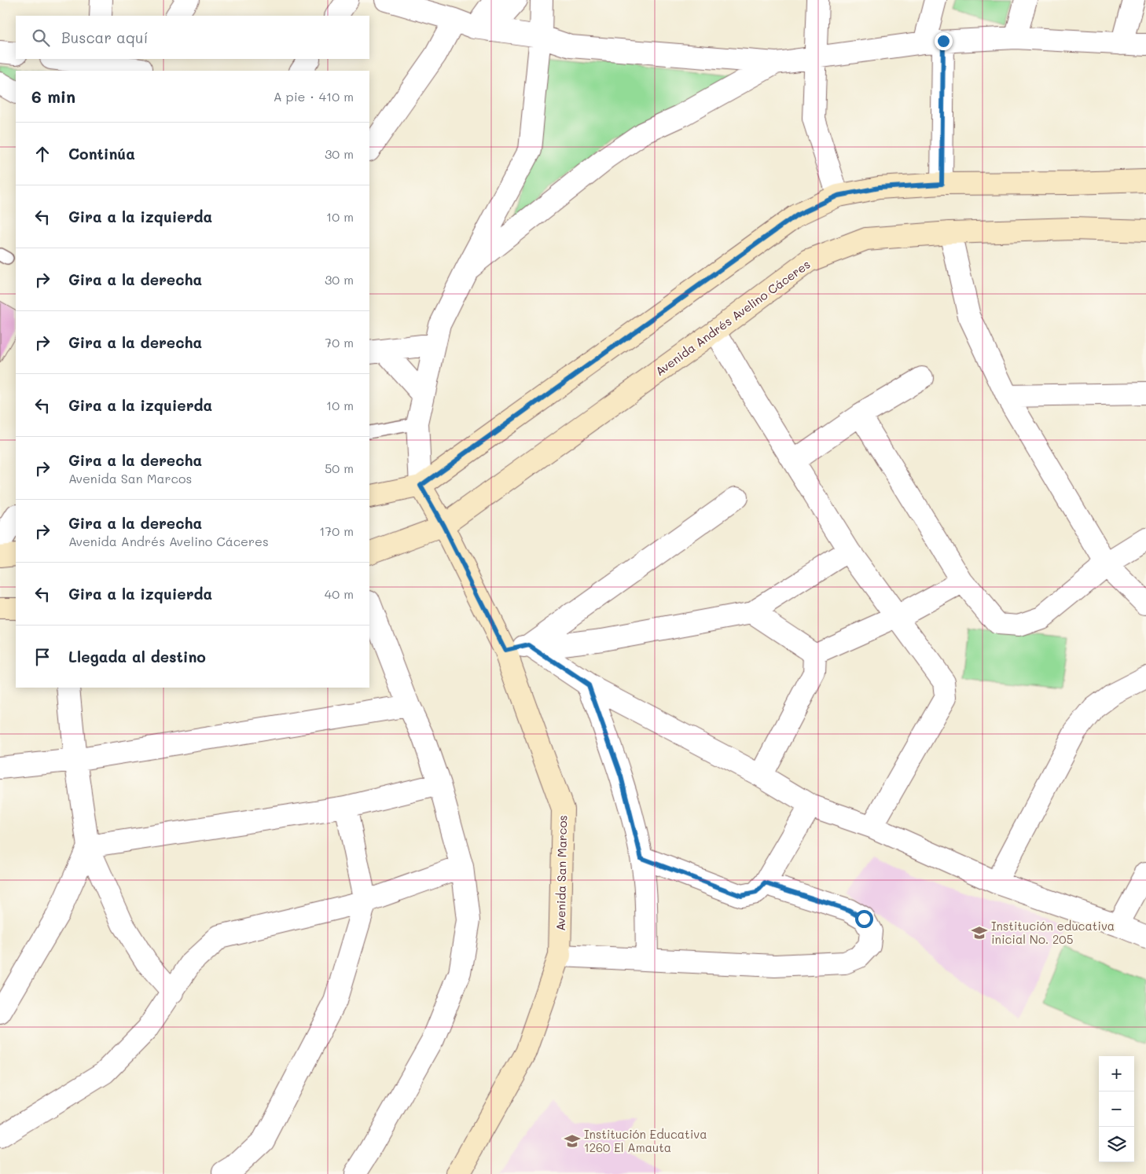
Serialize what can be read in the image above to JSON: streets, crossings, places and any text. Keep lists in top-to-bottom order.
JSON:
{
  "streets": {
    "street": ["Avenida Andrés Avelino Cáceres", "Avenida San Marcos"]
  },
  "crossings": [
    ["Avenida Andrés Avelino Cáceres", "Avenida San Marcos"]
  ],
  "places": {
    "school or university": ["Institución educativa inicial No. 205", "Institución Educativa 1260 El Amauta"]
  },
  "page": {
    "search": "Buscar aquí",
    "heading": ["6 min", "A pie · 410 m"],
    "list": [
      ["Continúa", "30 m"],
      ["Gira a la izquierda", "10 m"],
      ["Gira a la derecha", "30 m"],
      ["Gira a la derecha", "70 m"],
      ["Gira a la izquierda", "10 m"],
      ["Gira a la derecha", "Avenida San Marcos", "50 m"],
      ["Gira a la derecha", "Avenida Andrés Avelino Cáceres", "170 m"],
      ["Gira a la izquierda", "40 m"],
      "Llegada al destino"
    ],
    "map_buttons": ["+", "−"]
  }
}
